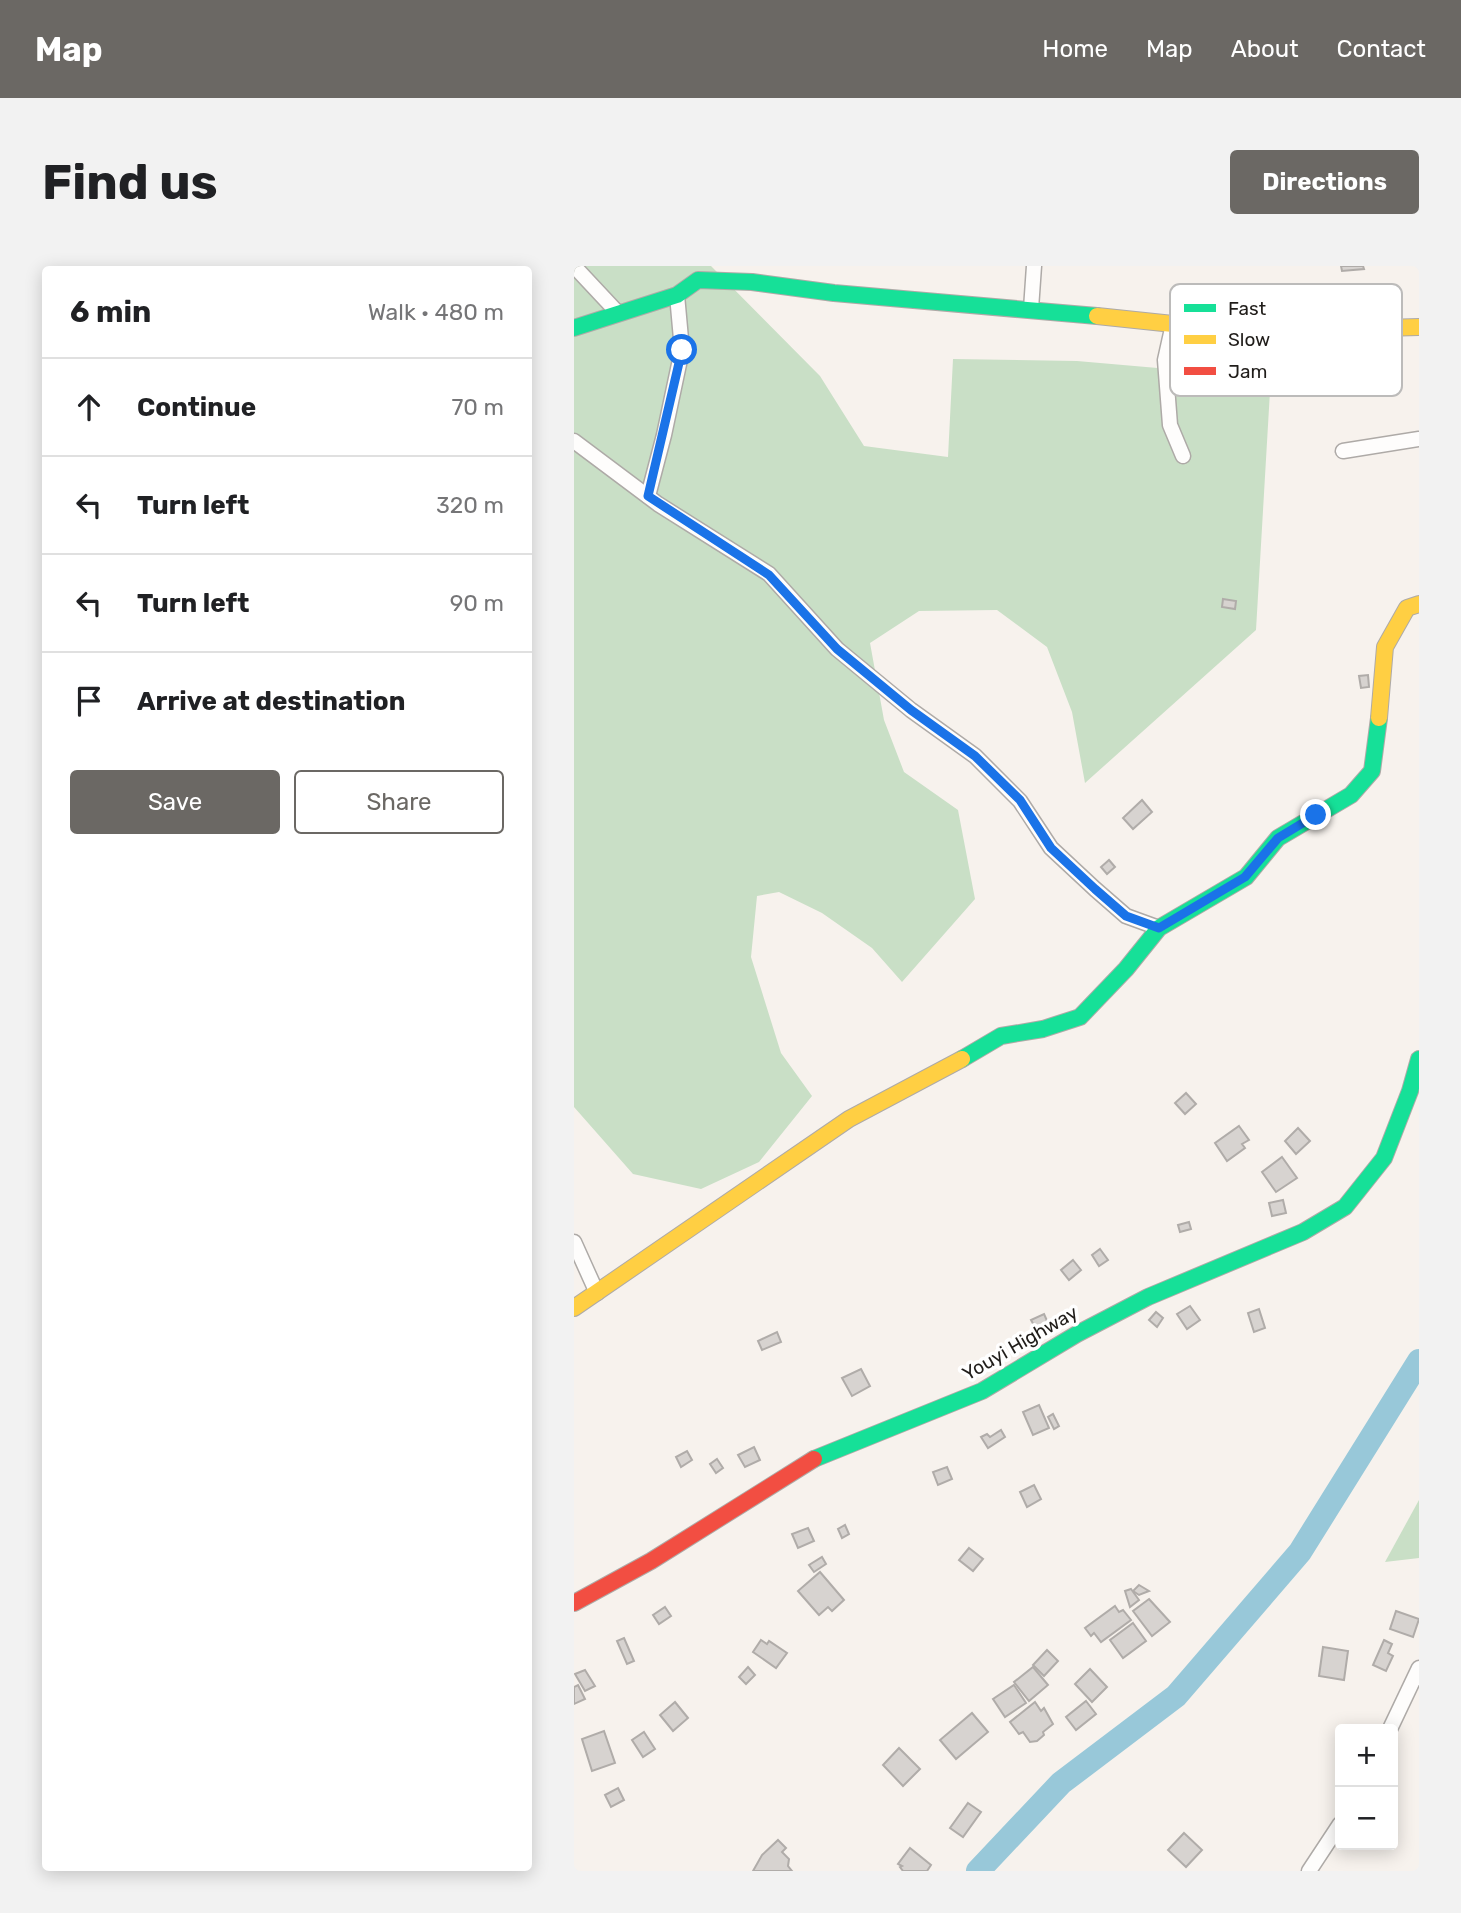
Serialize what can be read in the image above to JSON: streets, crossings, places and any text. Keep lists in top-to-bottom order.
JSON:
{
  "streets": {
    "street": ["Youyi Highway"]
  },
  "legend": ["Fast", "Slow", "Jam"],
  "page": {
    "header": "Map",
    "nav": [
      "Home",
      "Map",
      "About",
      "Contact"
    ],
    "buttons": [
      "Directions",
      ["Save", "Share"]
    ],
    "title": "Find us",
    "heading": ["6 min", "Walk · 480 m"],
    "list": [
      ["Continue", "70 m"],
      ["Turn left", "320 m"],
      ["Turn left", "90 m"],
      "Arrive at destination"
    ],
    "map_buttons": ["+", "−"]
  }
}
